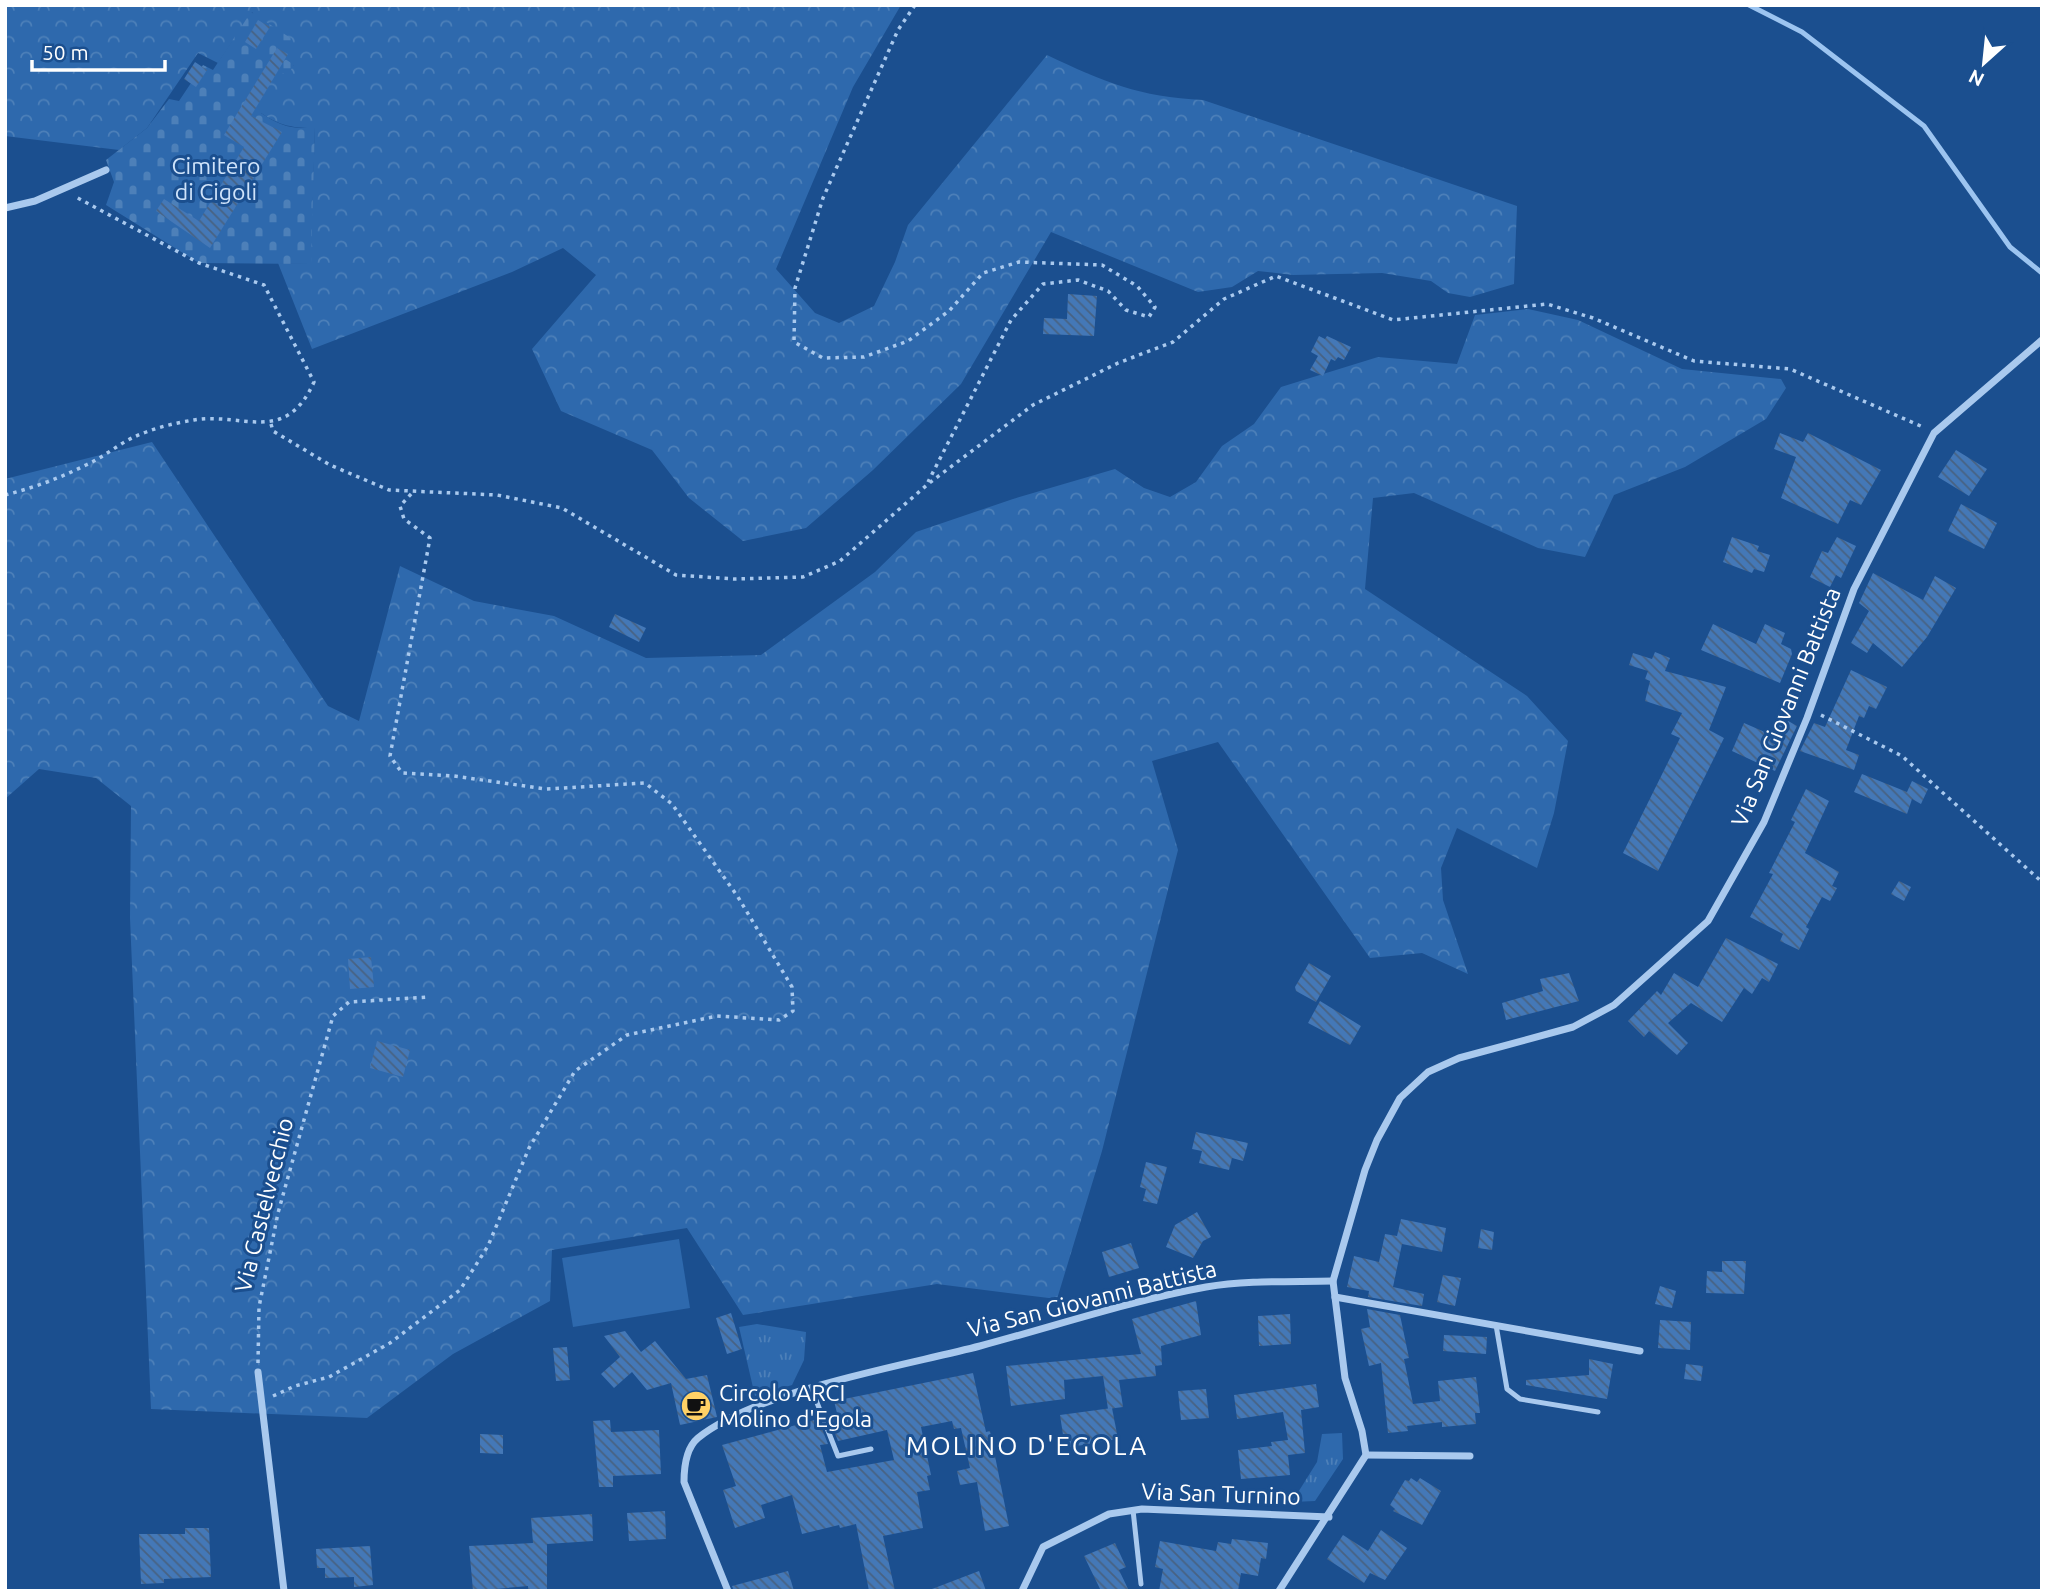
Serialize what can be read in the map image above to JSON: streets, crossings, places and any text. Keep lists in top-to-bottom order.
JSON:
{
  "streets": {
    "street": ["Via San Giovanni Battista", "Via San Turnino"],
    "path": ["Via Castelvecchio"]
  },
  "districts": ["MOLINO D'EGOLA"],
  "parks": ["Cimitero di Cigoli"],
  "places": {
    "cafe": ["Circolo ARCI Molino d'Egola"]
  },
  "scale_bar": "50 m",
  "north": "bottom left"
}
